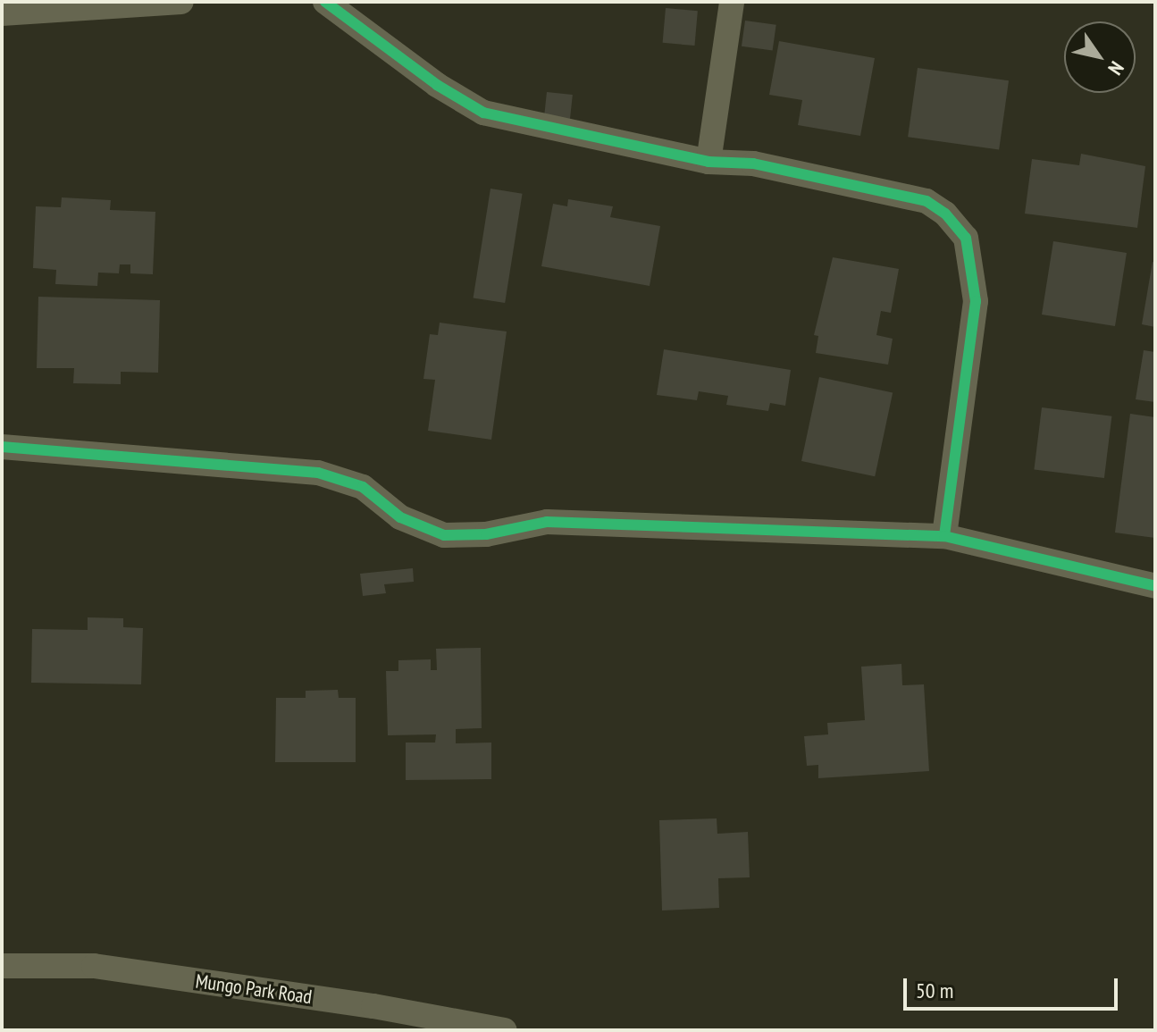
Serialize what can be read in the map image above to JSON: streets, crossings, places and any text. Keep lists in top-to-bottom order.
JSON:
{
  "streets": {
    "street": ["Mungo Park Road"]
  },
  "scale_bar": "50 m",
  "north": "bottom right"
}
